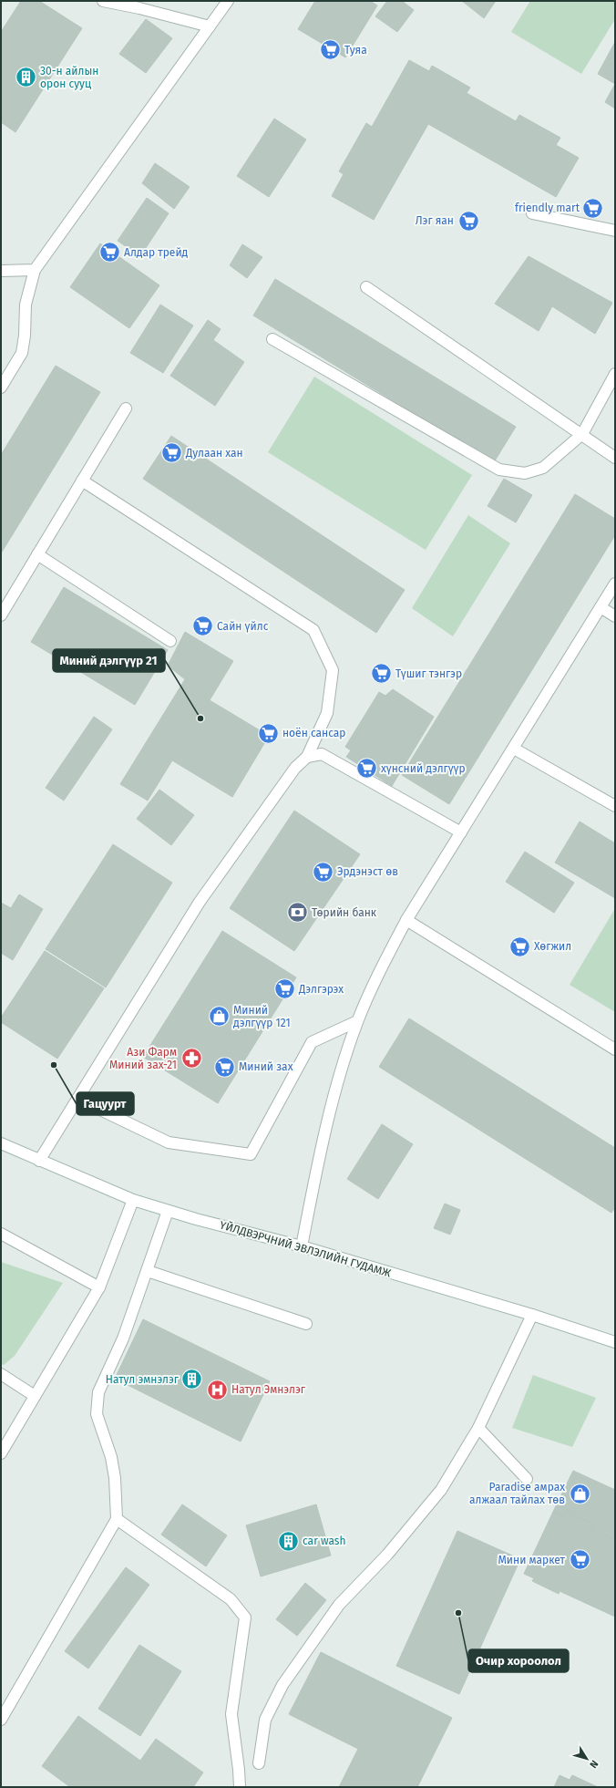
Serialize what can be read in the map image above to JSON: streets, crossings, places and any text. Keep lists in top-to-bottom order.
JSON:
{
  "streets": {
    "street": ["ҮЙЛДВЭРЧНИЙ ЭВЛЭЛИЙН ГУДАМЖ"]
  },
  "places": {
    "supermarket": [
      "Туяа",
      "friendly mart",
      "Лэг яан",
      "Алдар трейд",
      "Дулаан хан",
      "Сайн үйлс",
      "Түшиг тэнгэр",
      "ноён сансар",
      "хүнсний дэлгүүр",
      "Эрдэнэст өв",
      "Хөгжил",
      "Дэлгэрэх",
      "Миний зах",
      "Мини маркет"
    ],
    "building": ["30-н айлын орон сууц", "Натул эмнэлэг", "car wash"],
    "other": ["Миний дэлгүүр 21", "Гацуурт", "Очир хороолол"],
    "bank": ["Төрийн банк"],
    "shop": ["Миний дэлгүүр 121", "Paradise амрах алжаал тайлах төв"],
    "pharmacy": ["Ази Фарм Миний зах-21"],
    "hospital": ["Натул Эмнэлэг"]
  },
  "north": "bottom right"
}
